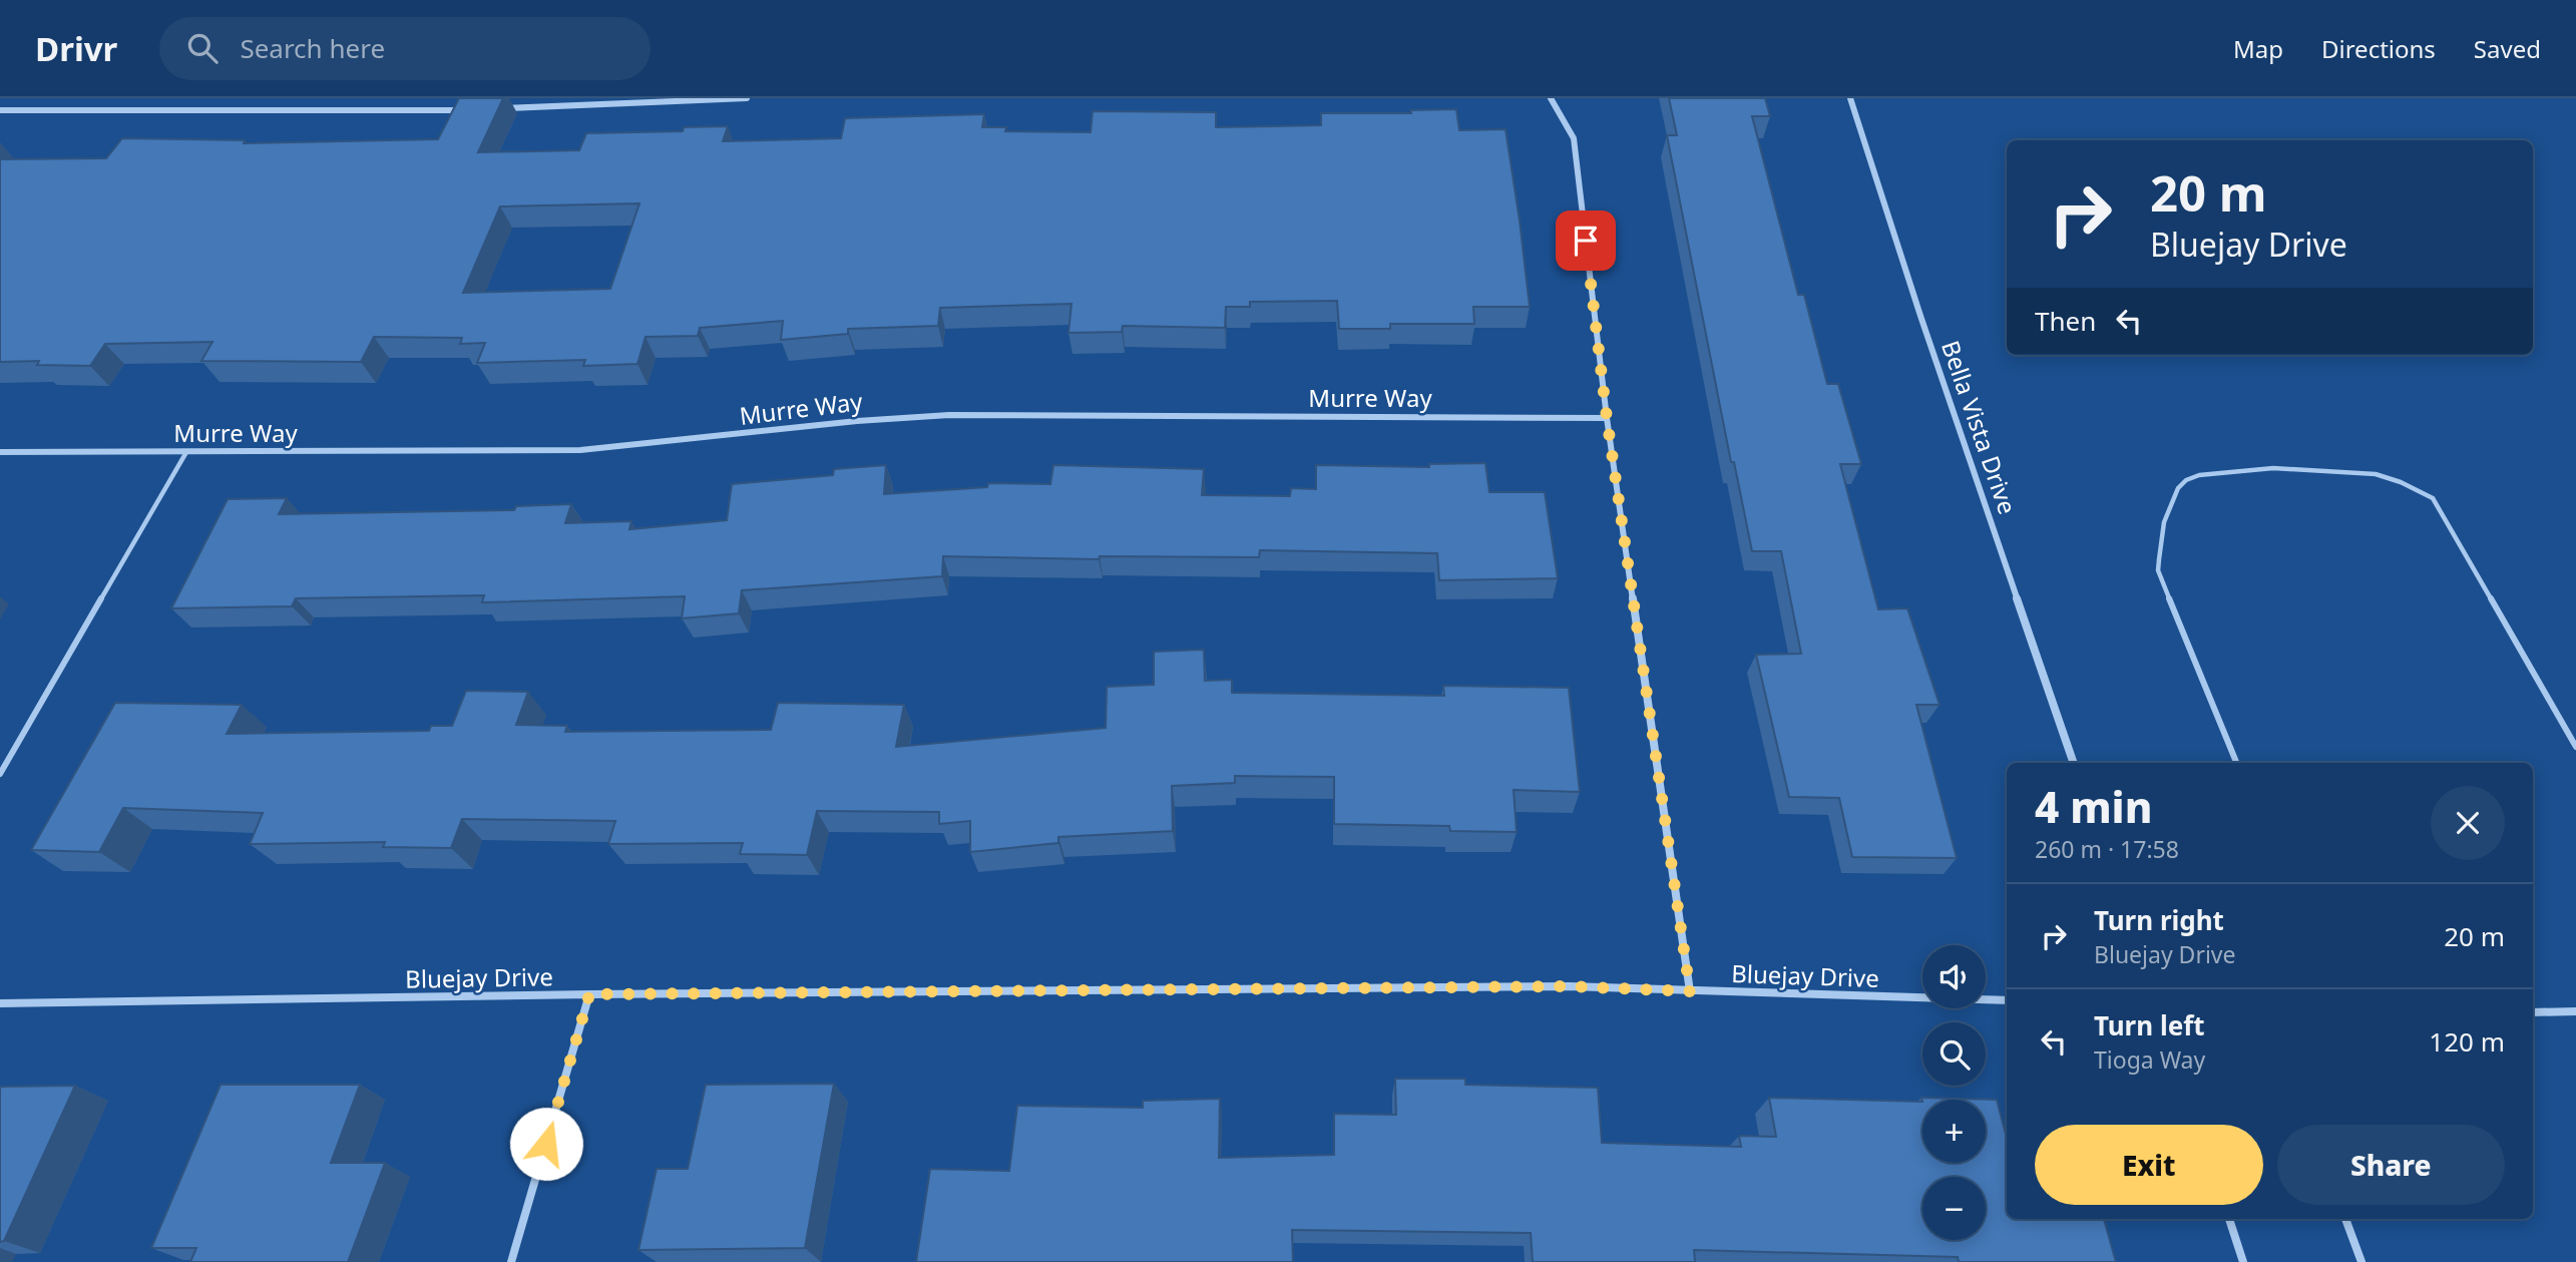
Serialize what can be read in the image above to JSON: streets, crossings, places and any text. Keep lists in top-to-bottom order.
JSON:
{
  "streets": {
    "street": ["Murre Way", "Bella Vista Drive", "Bluejay Drive"]
  },
  "page": {
    "header": "Drivr",
    "search": "Search here",
    "nav": ["Map", "Directions", "Saved"],
    "turn": ["20 m", "Bluejay Drive"],
    "then": "Then",
    "heading": ["4 min", "260 m · 17:58"],
    "list": [
      {
        "name": "Turn right",
        "note": "Bluejay Drive",
        "value": "20 m"
      },
      {
        "name": "Turn left",
        "note": "Tioga Way",
        "value": "120 m"
      }
    ],
    "map_buttons": ["+", "−"],
    "buttons": ["Exit", "Share"]
  }
}
